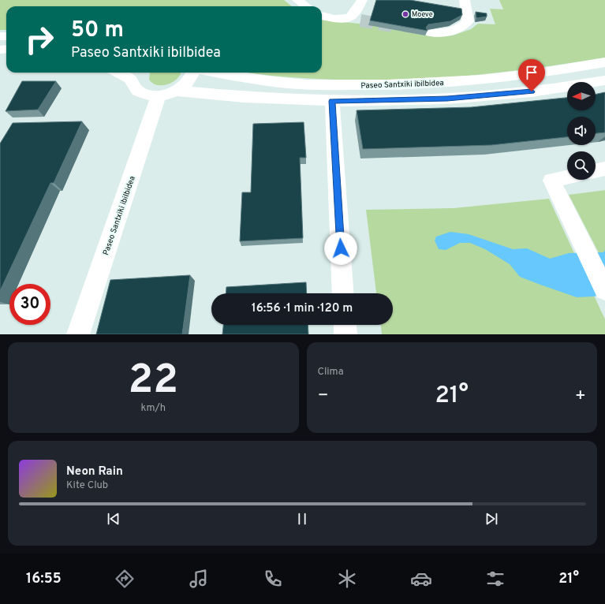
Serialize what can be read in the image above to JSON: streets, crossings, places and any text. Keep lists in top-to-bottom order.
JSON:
{
  "streets": {
    "street": ["Paseo Santxiki ibilbidea"]
  },
  "places": ["Moeve"],
  "north": "left",
  "page": {
    "turn": ["50 m", "Paseo Santxiki ibilbidea"],
    "limit": "30",
    "trip": "16:56 · 1 min · 120 m",
    "tile": [
      ["22", "km/h"],
      "Clima"
    ],
    "heat": ["−", "21°", "+"],
    "song": ["Neon Rain", "Kite Club"],
    "tabs": ["16:55", "21°"]
  }
}
